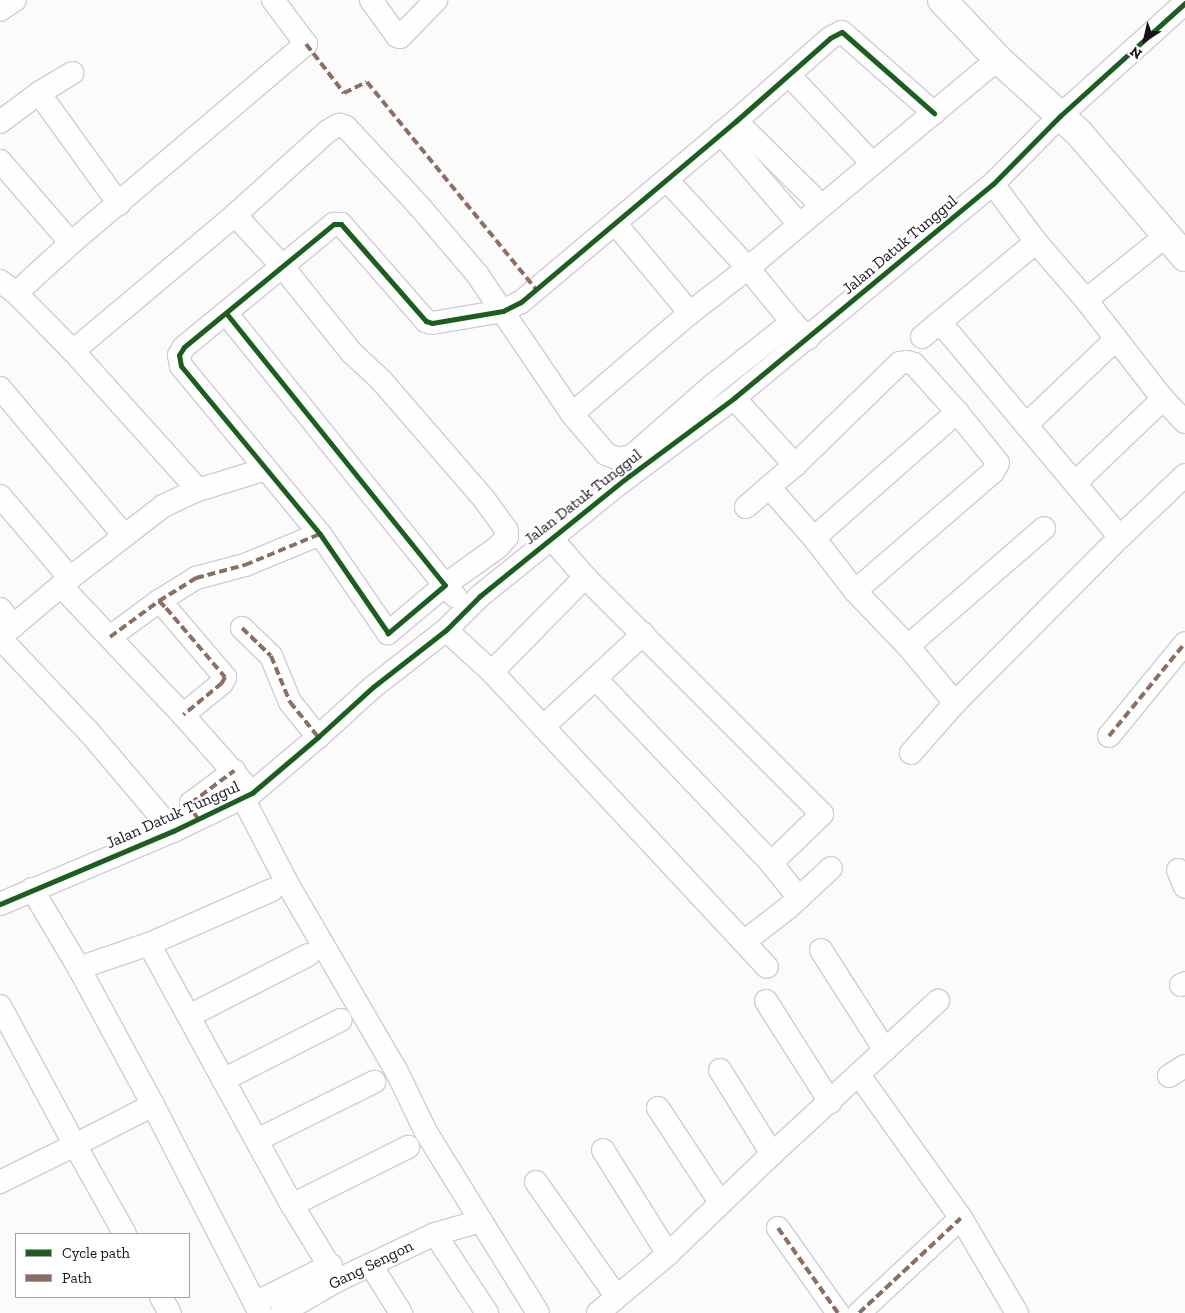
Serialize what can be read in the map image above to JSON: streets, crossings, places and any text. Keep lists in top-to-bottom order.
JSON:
{
  "streets": {
    "street": ["Jalan Datuk Tunggul", "Gang Sengon"]
  },
  "legend": ["Cycle path", "Path"],
  "north": "bottom left"
}
